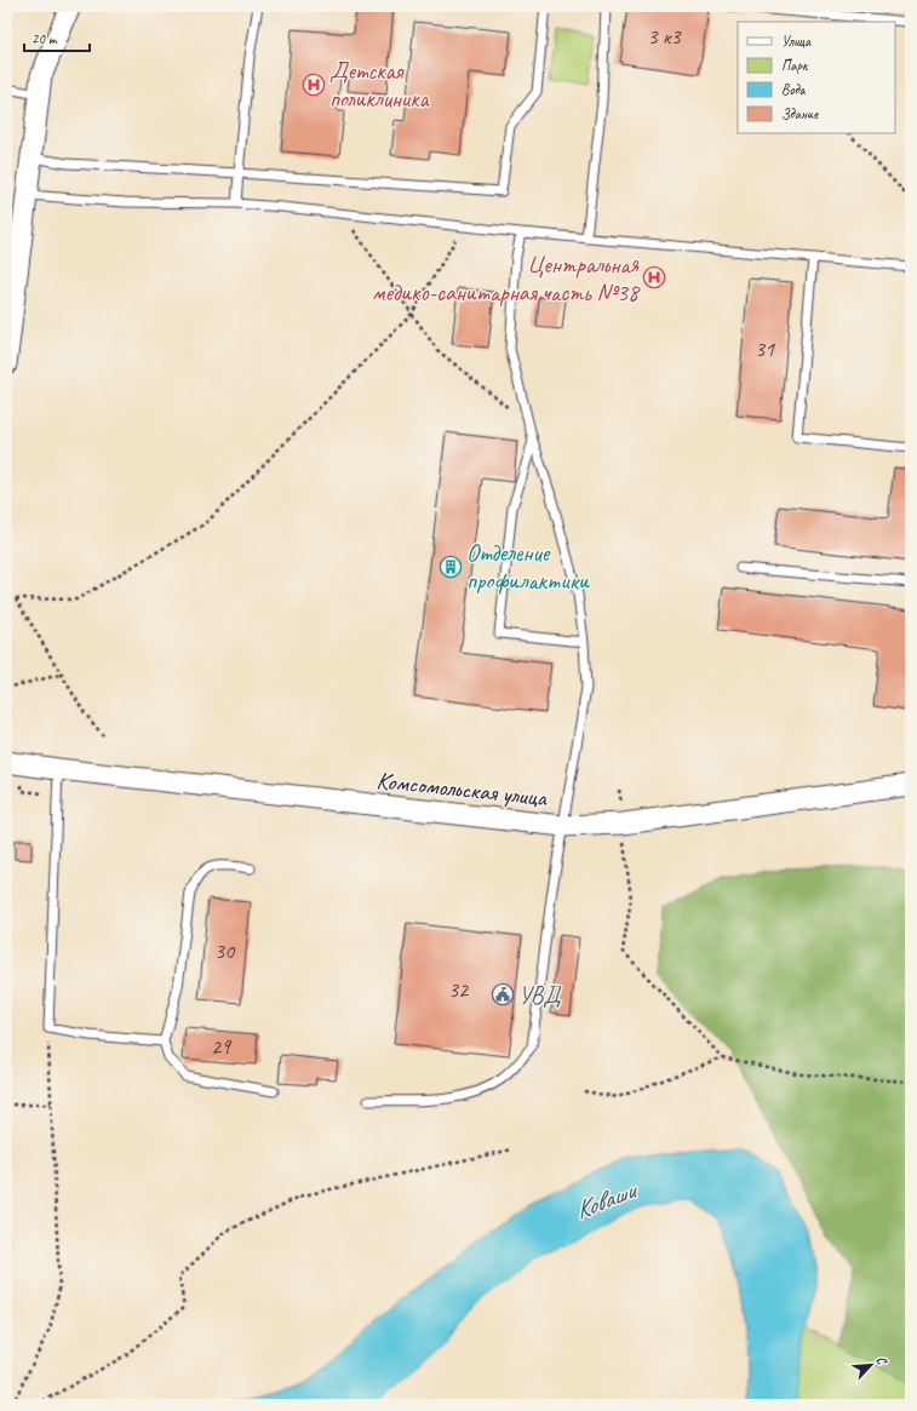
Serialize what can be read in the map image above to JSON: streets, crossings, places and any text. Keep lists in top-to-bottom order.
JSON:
{
  "streets": {
    "street": ["Комсомольская улица"]
  },
  "water": ["Коваши"],
  "places": {
    "hospital": ["Детская поликлиника", "Центральная медико-санитарная часть №38"],
    "building": ["Отделение профилактики"],
    "public building": ["УВД"]
  },
  "house_numbers": [
    "3 к3",
    "31",
    "30",
    "32",
    "29"
  ],
  "legend": [
    "Улица",
    "Парк",
    "Вода",
    "Здание"
  ],
  "scale_bar": "20 m",
  "north": "top right"
}
